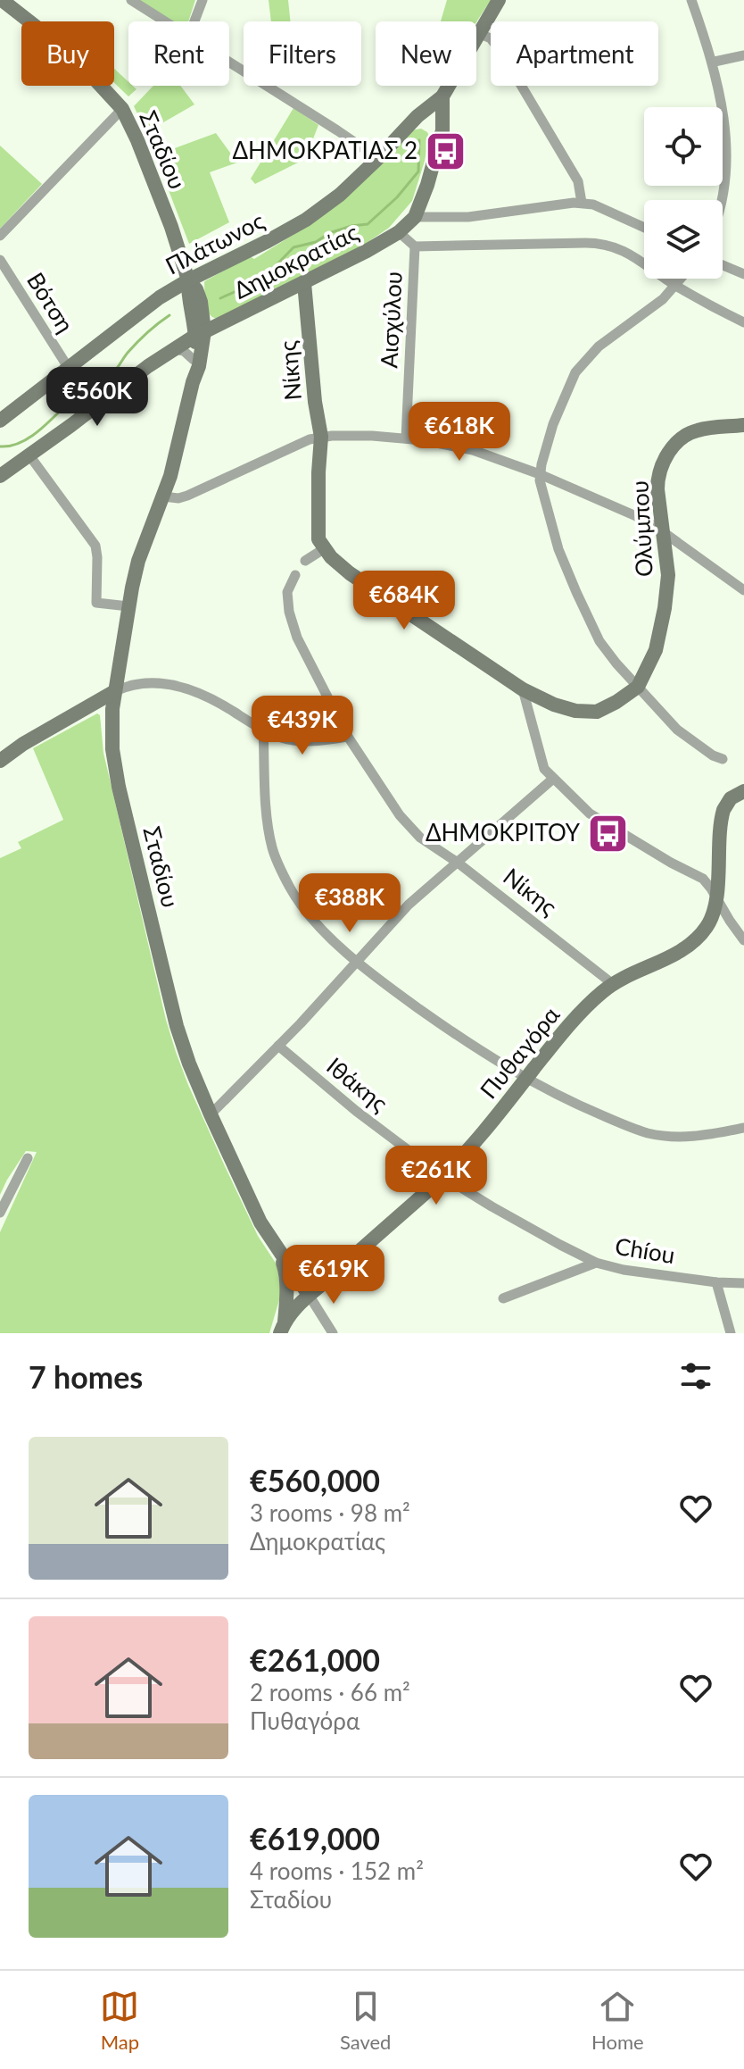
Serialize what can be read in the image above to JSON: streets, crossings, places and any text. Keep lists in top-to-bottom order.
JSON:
{
  "streets": {
    "street": [
      "Σταδίου",
      "Πλάτωνος",
      "Δημοκρατίας",
      "Βότση",
      "Αισχύλου",
      "Νίκης",
      "Ολύμπου",
      "Πυθαγόρα",
      "Ιθάκης",
      "Chíou"
    ]
  },
  "crossings": [
    ["Σταδίου", "Πλάτωνος"],
    ["Σταδίου", "Δημοκρατίας"],
    ["Σταδίου", "Πυθαγόρα"],
    ["Πλάτωνος", "Δημοκρατίας"],
    ["Πλάτωνος", "Βότση"],
    ["Δημοκρατίας", "Νίκης"],
    ["Νίκης", "Πυθαγόρα"],
    ["Πυθαγόρα", "Ιθάκης"],
    ["Ιθάκης", "Chíou"]
  ],
  "places": {
    "bus stop": ["ΔΗΜΟΚΡΑΤΙΑΣ 2", "ΔΗΜΟΚΡΙΤΟΥ"]
  },
  "page": {
    "chip": [
      "Buy",
      "Rent",
      "Filters",
      "New",
      "Apartment"
    ],
    "price": [
      "€560K",
      "€618K",
      "€684K",
      "€439K",
      "€388K",
      "€261K",
      "€619K"
    ],
    "heading": "7 homes",
    "list": [
      {
        "name": "€560,000",
        "note": "3 rooms · 98 m² · Δημοκρατίας"
      },
      {
        "name": "€261,000",
        "note": "2 rooms · 66 m² · Πυθαγόρα"
      },
      {
        "name": "€619,000",
        "note": "4 rooms · 152 m² · Σταδίου"
      }
    ],
    "tabs": ["Map", "Saved", "Home"]
  }
}
